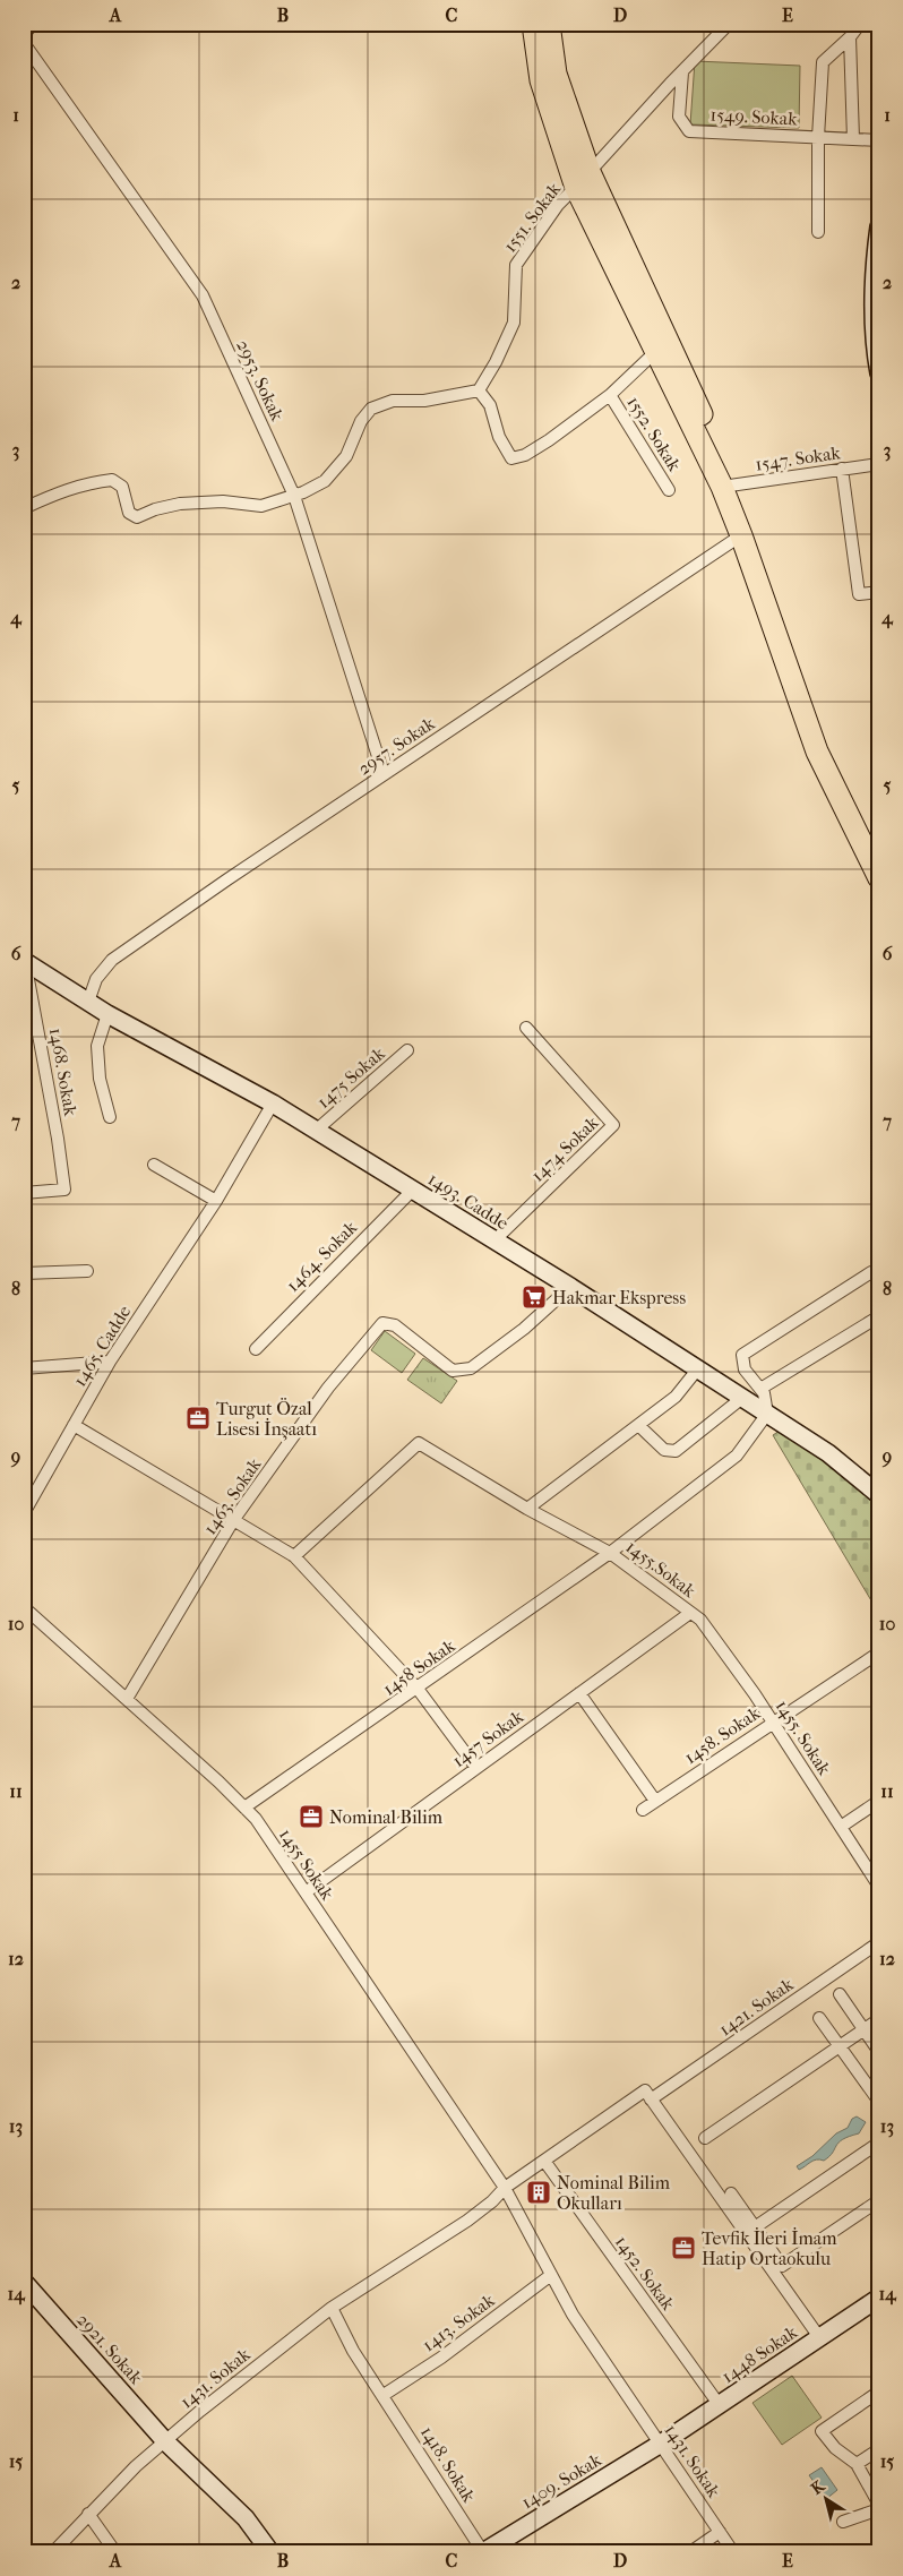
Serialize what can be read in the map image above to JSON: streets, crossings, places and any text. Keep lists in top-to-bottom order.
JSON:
{
  "streets": {
    "street": [
      "1549. Sokak",
      "1551. Sokak",
      "2953. Sokak",
      "1552. Sokak",
      "1547. Sokak",
      "2957. Sokak",
      "1468. Sokak",
      "1475 Sokak",
      "1474 Sokak",
      "1493. Cadde",
      "1464. Sokak",
      "1465. Cadde",
      "1463. Sokak",
      "1455.Sokak",
      "1458 Sokak",
      "1458. Sokak",
      "1455. Sokak",
      "1457 Sokak",
      "1455 Sokak",
      "1421. Sokak",
      "1452. Sokak",
      "1413. Sokak",
      "2921. Sokak",
      "1448 Sokak",
      "1431. Sokak",
      "1418. Sokak",
      "1409. Sokak"
    ]
  },
  "crossings": [
    ["1549. Sokak", "1551. Sokak"],
    ["2953. Sokak", "2957. Sokak"],
    ["2957. Sokak", "1493. Cadde"],
    ["1468. Sokak", "1493. Cadde"],
    ["1475 Sokak", "1493. Cadde"],
    ["1474 Sokak", "1493. Cadde"],
    ["1493. Cadde", "1464. Sokak"],
    ["1493. Cadde", "1465. Cadde"],
    ["1493. Cadde", "1463. Sokak"],
    ["1493. Cadde", "1458 Sokak"],
    ["1463. Sokak", "1455 Sokak"],
    ["1455.Sokak", "1458 Sokak"],
    ["1455.Sokak", "1455. Sokak"],
    ["1455.Sokak", "1457 Sokak"],
    ["1458 Sokak", "1455 Sokak"],
    ["1458. Sokak", "1455. Sokak"],
    ["1455. Sokak", "1457 Sokak"],
    ["1457 Sokak", "1455 Sokak"],
    ["1455 Sokak", "1421. Sokak"],
    ["1455 Sokak", "1413. Sokak"],
    ["1455 Sokak", "1431. Sokak"],
    ["1421. Sokak", "1452. Sokak"],
    ["1421. Sokak", "1431. Sokak"],
    ["1452. Sokak", "1448 Sokak"],
    ["1413. Sokak", "1431. Sokak"],
    ["1413. Sokak", "1418. Sokak"],
    ["2921. Sokak", "1431. Sokak"],
    ["1448 Sokak", "1431. Sokak"],
    ["1448 Sokak", "1409. Sokak"],
    ["1431. Sokak", "1409. Sokak"],
    ["1418. Sokak", "1409. Sokak"]
  ],
  "places": {
    "supermarket": ["Hakmar Ekspress"],
    "office": ["Turgut Özal Lisesi İnşaatı", "Nominal Bilim", "Tevfik İleri İmam Hatip Ortaokulu"],
    "building": ["Nominal Bilim Okulları"]
  },
  "north": "top left",
  "grid": {
    "columns": [
      "A",
      "B",
      "C",
      "D",
      "E"
    ],
    "rows": [
      "1",
      "2",
      "3",
      "4",
      "5",
      "6",
      "7",
      "8",
      "9",
      "10",
      "11",
      "12",
      "13",
      "14",
      "15"
    ]
  }
}
